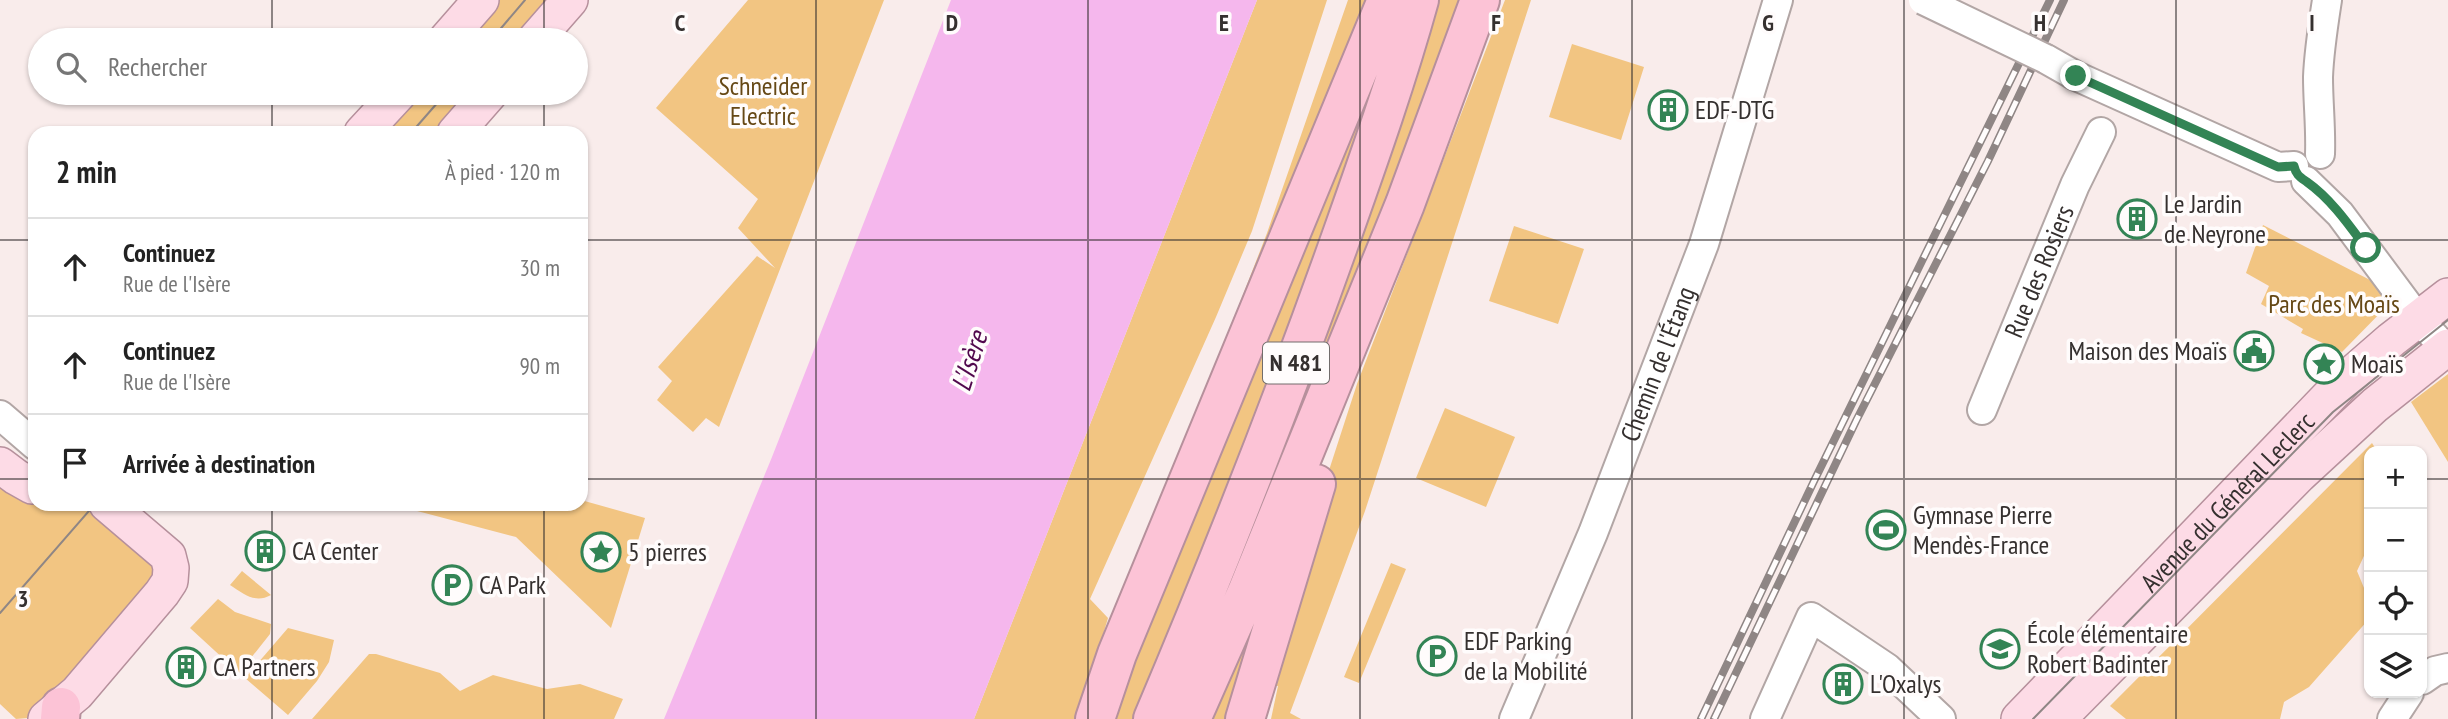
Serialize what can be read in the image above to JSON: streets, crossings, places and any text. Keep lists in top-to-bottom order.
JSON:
{
  "streets": {
    "highway": ["N 481"],
    "main road": ["Avenue du Général Leclerc"],
    "street": ["Rue des Rosiers", "Chemin de l'Étang"]
  },
  "water": ["L'Isère"],
  "parks": ["Schneider Electric", "Parc des Moaïs"],
  "places": {
    "building": [
      "EDF-DTG",
      "Le Jardin de Neyrone",
      "CA Center",
      "CA Partners",
      "L'Oxalys"
    ],
    "public building": ["Maison des Moaïs"],
    "place": ["Moaïs", "5 pierres"],
    "sports": ["Gymnase Pierre Mendès-France"],
    "parking": ["CA Park", "EDF Parking de la Mobilité"],
    "school or university": ["École élémentaire Robert Badinter"]
  },
  "page": {
    "search": "Rechercher",
    "heading": ["2 min", "À pied · 120 m"],
    "list": [
      ["Continuez", "Rue de l'Isère", "30 m"],
      ["Continuez", "Rue de l'Isère", "90 m"],
      "Arrivée à destination"
    ],
    "map_buttons": ["+", "−"]
  },
  "grid": {
    "columns": [
      "C",
      "D",
      "E",
      "F",
      "G",
      "H",
      "I"
    ],
    "rows": ["3"]
  }
}
